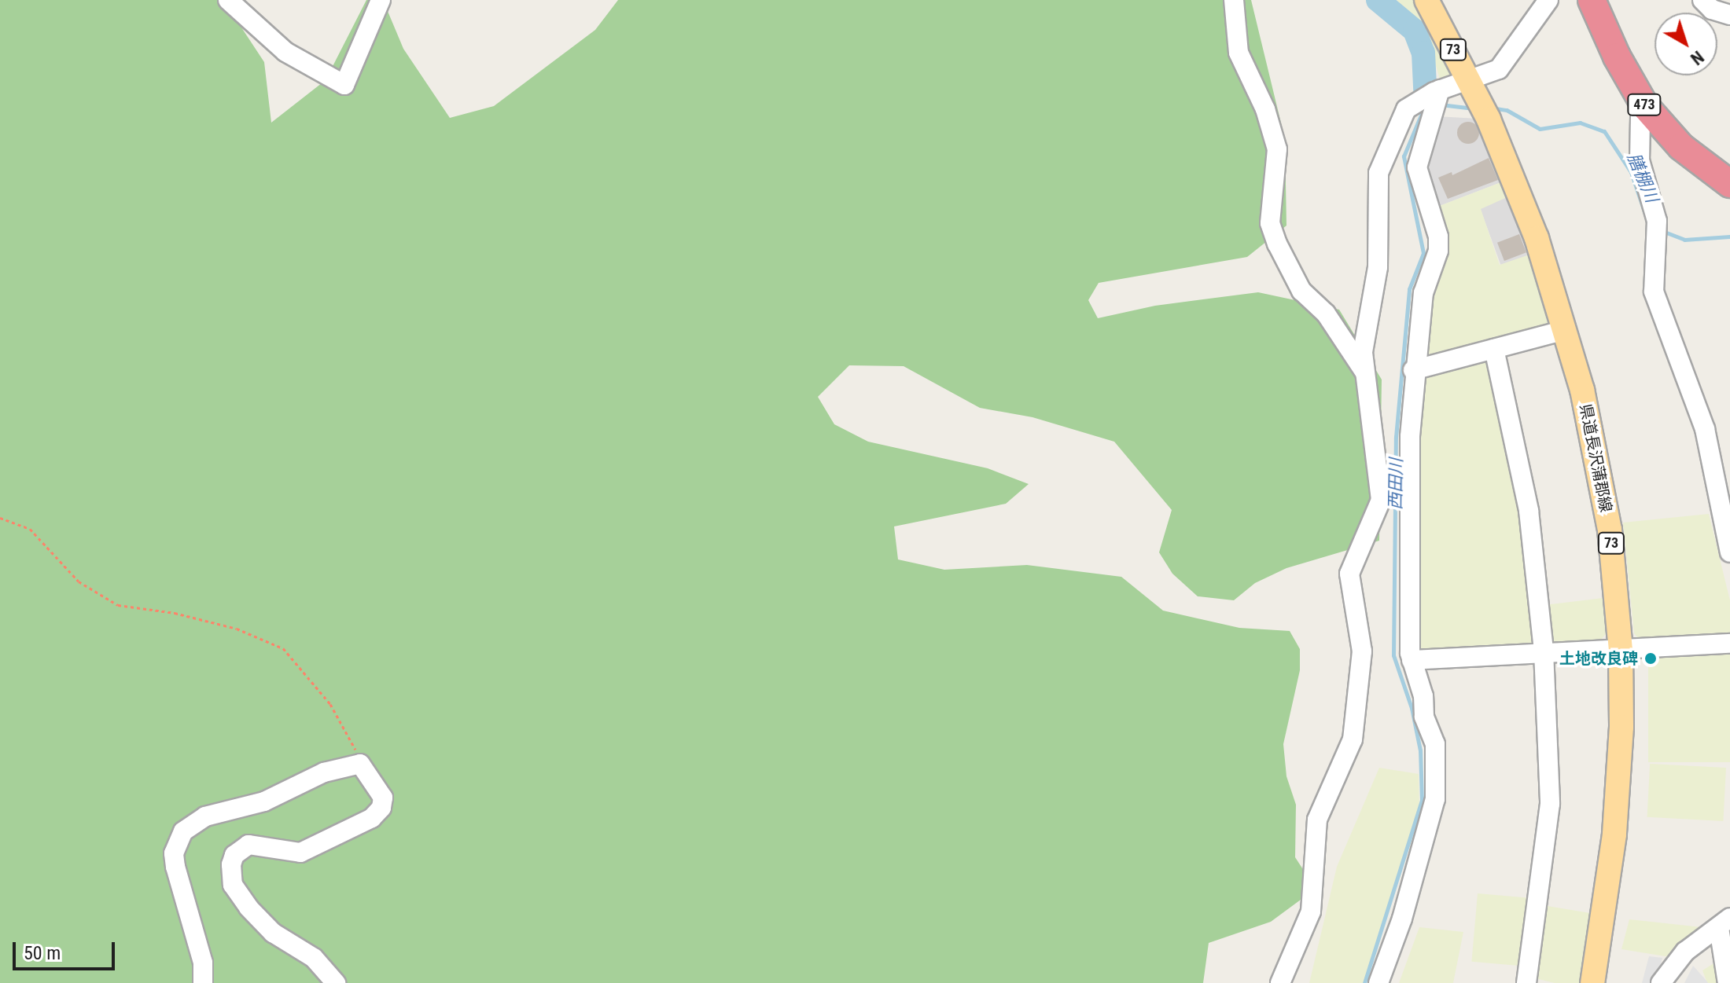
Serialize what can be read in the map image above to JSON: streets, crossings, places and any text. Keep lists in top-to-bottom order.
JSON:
{
  "streets": {
    "highway": ["473"],
    "main road": ["73", "県道長沢蒲郡線"]
  },
  "water": ["膳棚川", "西田川"],
  "places": ["土地改良碑"],
  "scale_bar": "50 m",
  "north": "bottom right"
}
